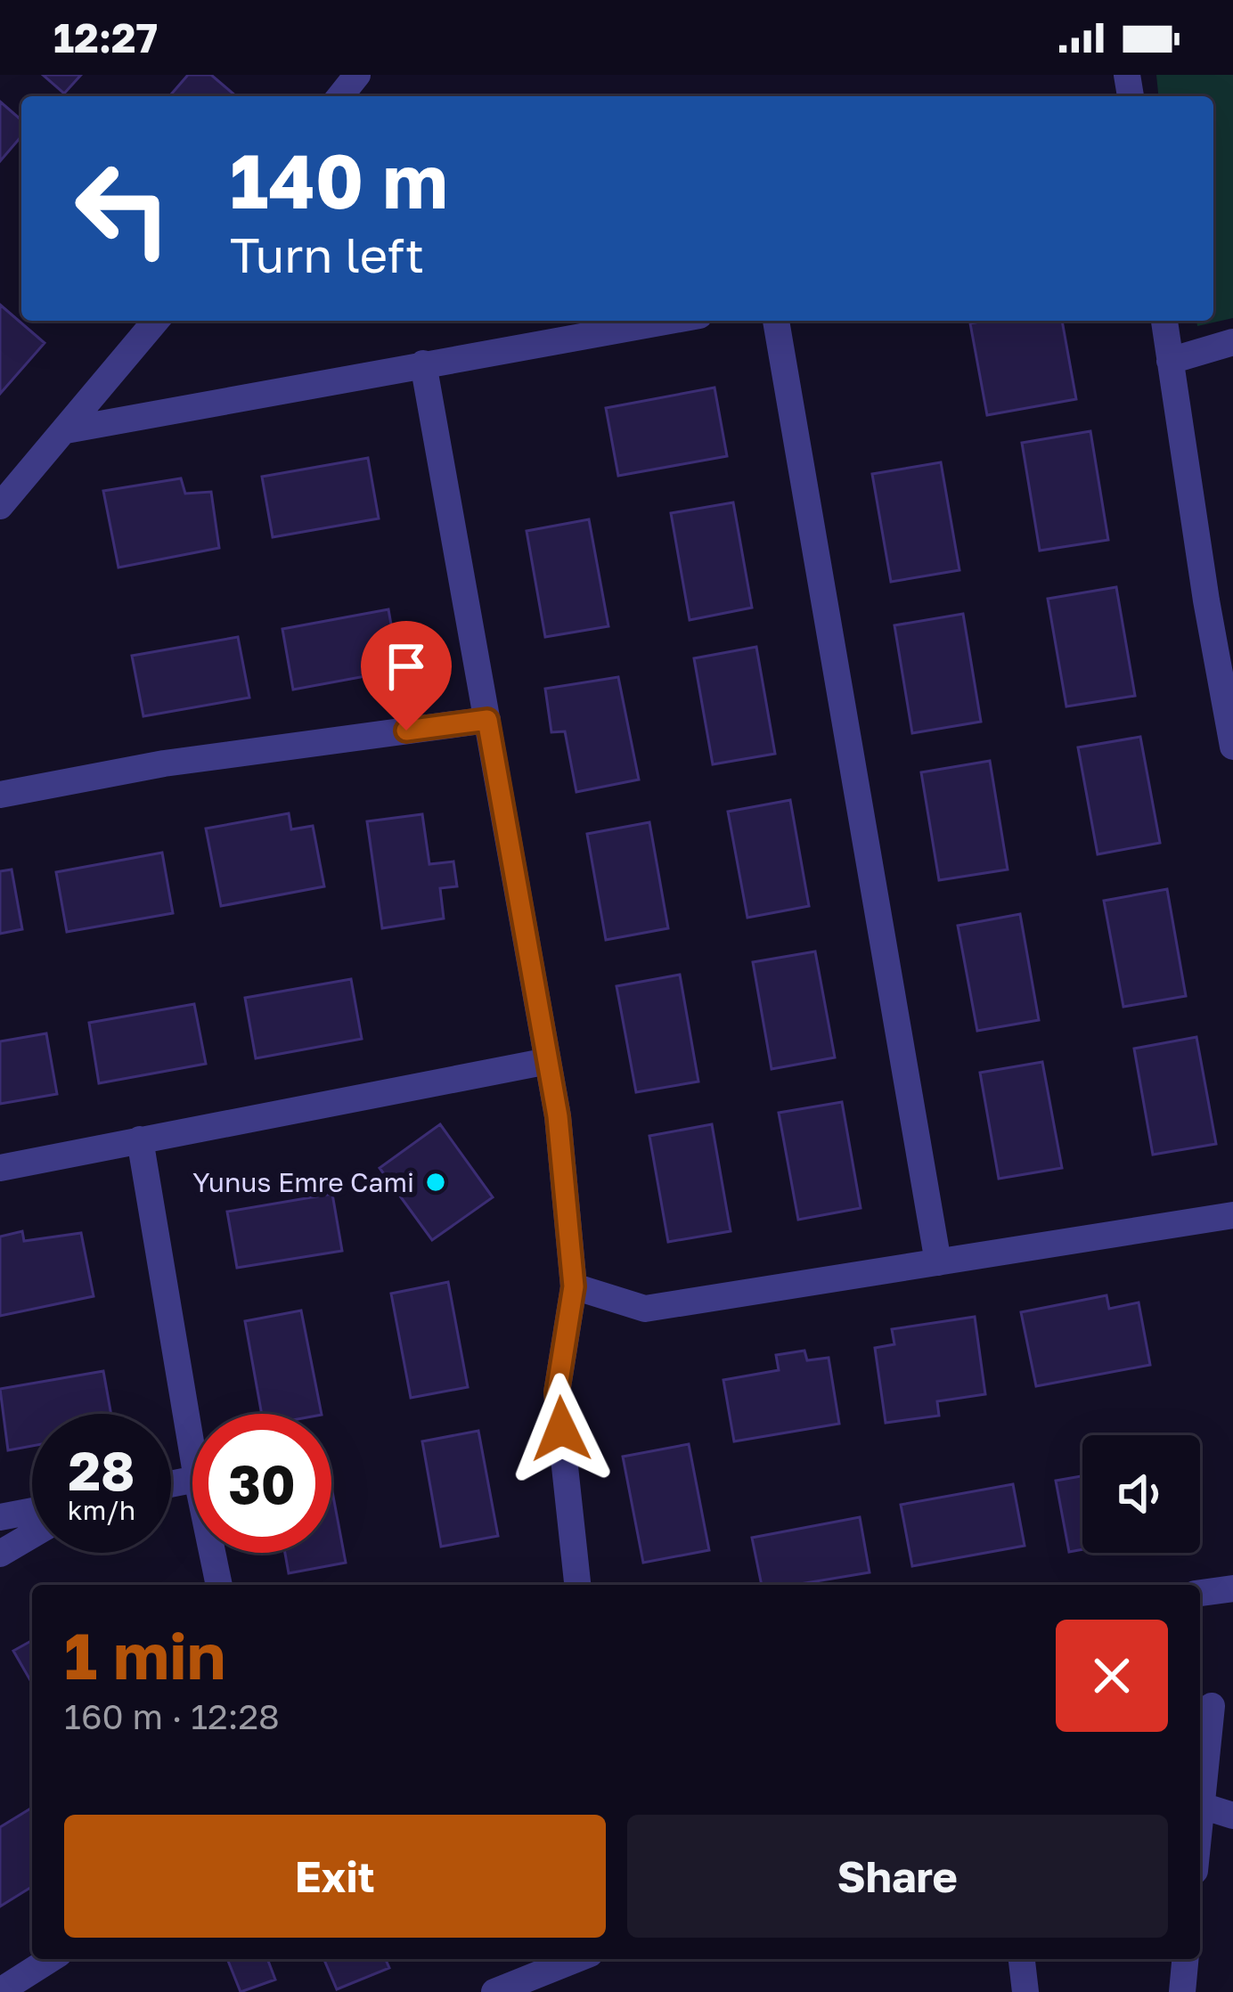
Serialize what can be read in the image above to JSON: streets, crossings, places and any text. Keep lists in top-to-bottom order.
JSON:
{
  "places": ["Yunus Emre Cami"],
  "page": {
    "status": "12:27",
    "turn": ["140 m", "Turn left"],
    "speed": "28 km/h",
    "limit": "30",
    "heading": ["1 min", "160 m · 12:28"],
    "buttons": ["Exit", "Share"]
  }
}
